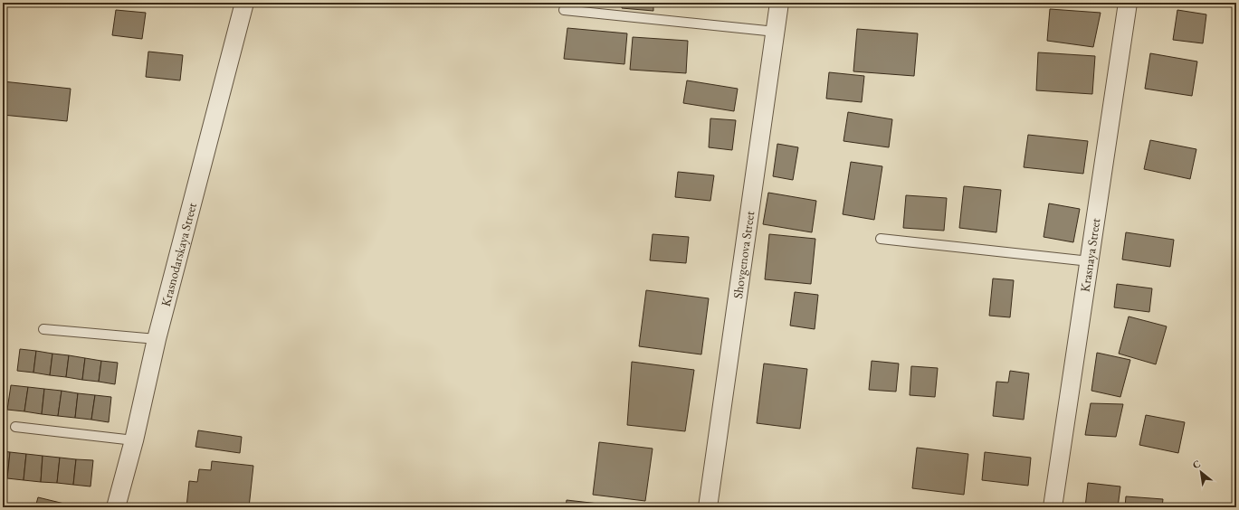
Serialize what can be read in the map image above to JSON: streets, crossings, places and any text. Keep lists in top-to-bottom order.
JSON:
{
  "streets": {
    "street": ["Krasnodarskaya Street", "Shovgenova Street", "Krasnaya Street"]
  },
  "north": "top left"
}
